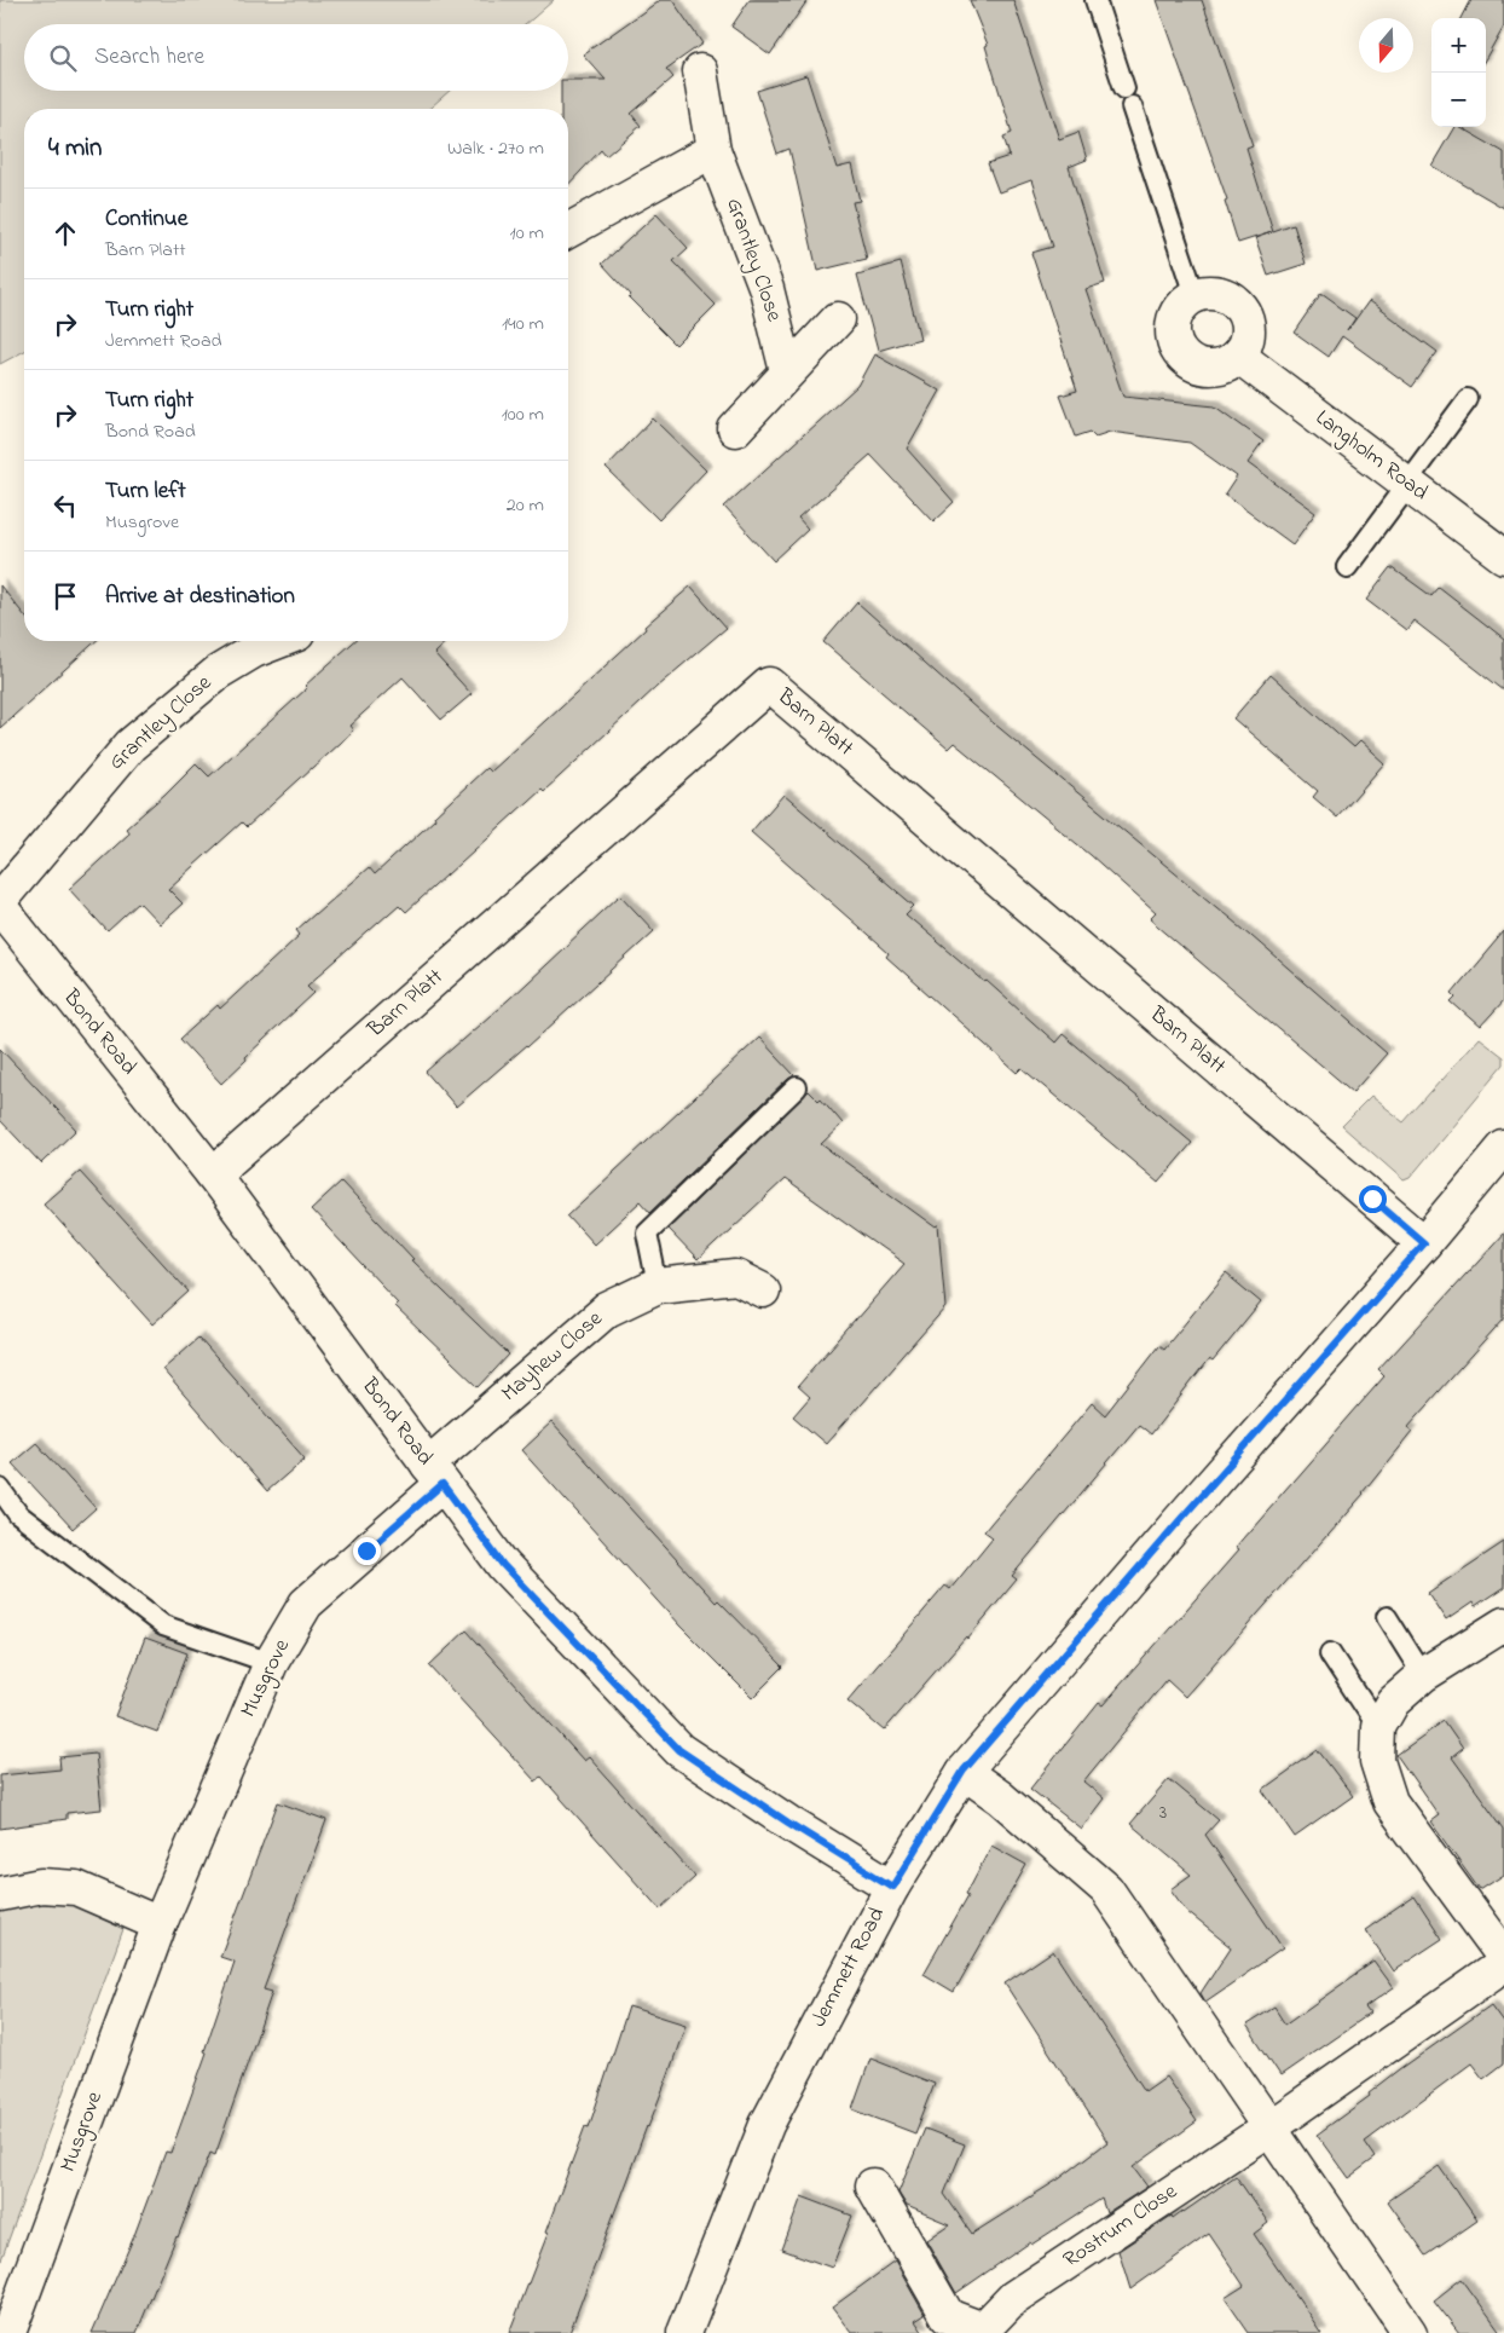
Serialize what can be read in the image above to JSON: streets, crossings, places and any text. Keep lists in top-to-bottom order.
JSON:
{
  "streets": {
    "street": [
      "Grantley Close",
      "Langholm Road",
      "Barn Platt",
      "Bond Road",
      "Mayhew Close",
      "Musgrove",
      "Jemmett Road",
      "Rostrum Close"
    ]
  },
  "crossings": [
    ["Barn Platt", "Bond Road"],
    ["Barn Platt", "Jemmett Road"],
    ["Bond Road", "Mayhew Close"],
    ["Bond Road", "Musgrove"],
    ["Bond Road", "Jemmett Road"],
    ["Mayhew Close", "Musgrove"]
  ],
  "house_numbers": ["3"],
  "north": "bottom",
  "page": {
    "map_buttons": ["+", "−"],
    "search": "Search here",
    "heading": ["4 min", "Walk · 270 m"],
    "list": [
      ["Continue", "Barn Platt", "10 m"],
      ["Turn right", "Jemmett Road", "140 m"],
      ["Turn right", "Bond Road", "100 m"],
      ["Turn left", "Musgrove", "20 m"],
      "Arrive at destination"
    ]
  }
}
